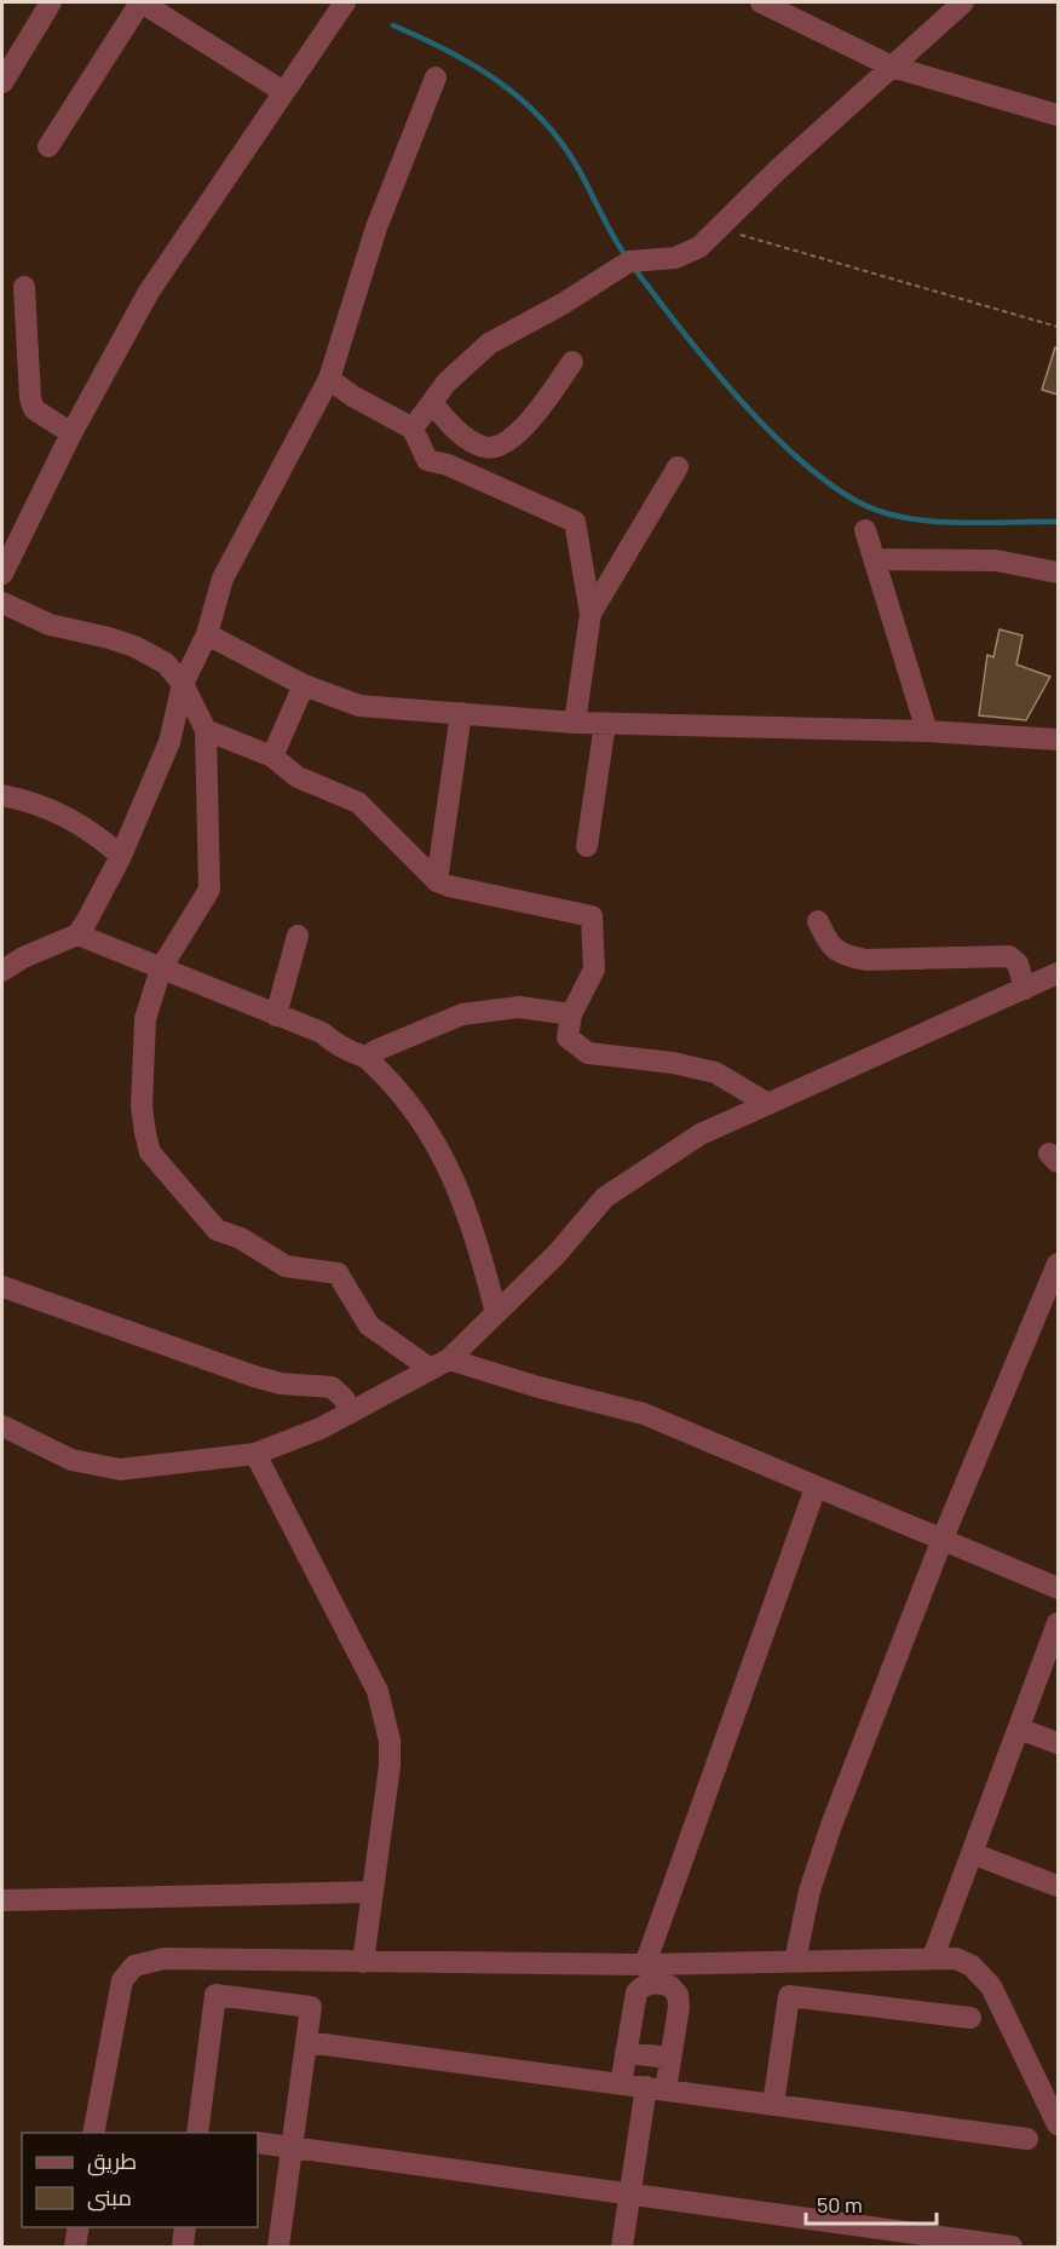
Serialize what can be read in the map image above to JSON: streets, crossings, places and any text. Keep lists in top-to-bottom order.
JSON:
{
  "legend": ["طريق", "مبنى"],
  "scale_bar": "50 m"
}
